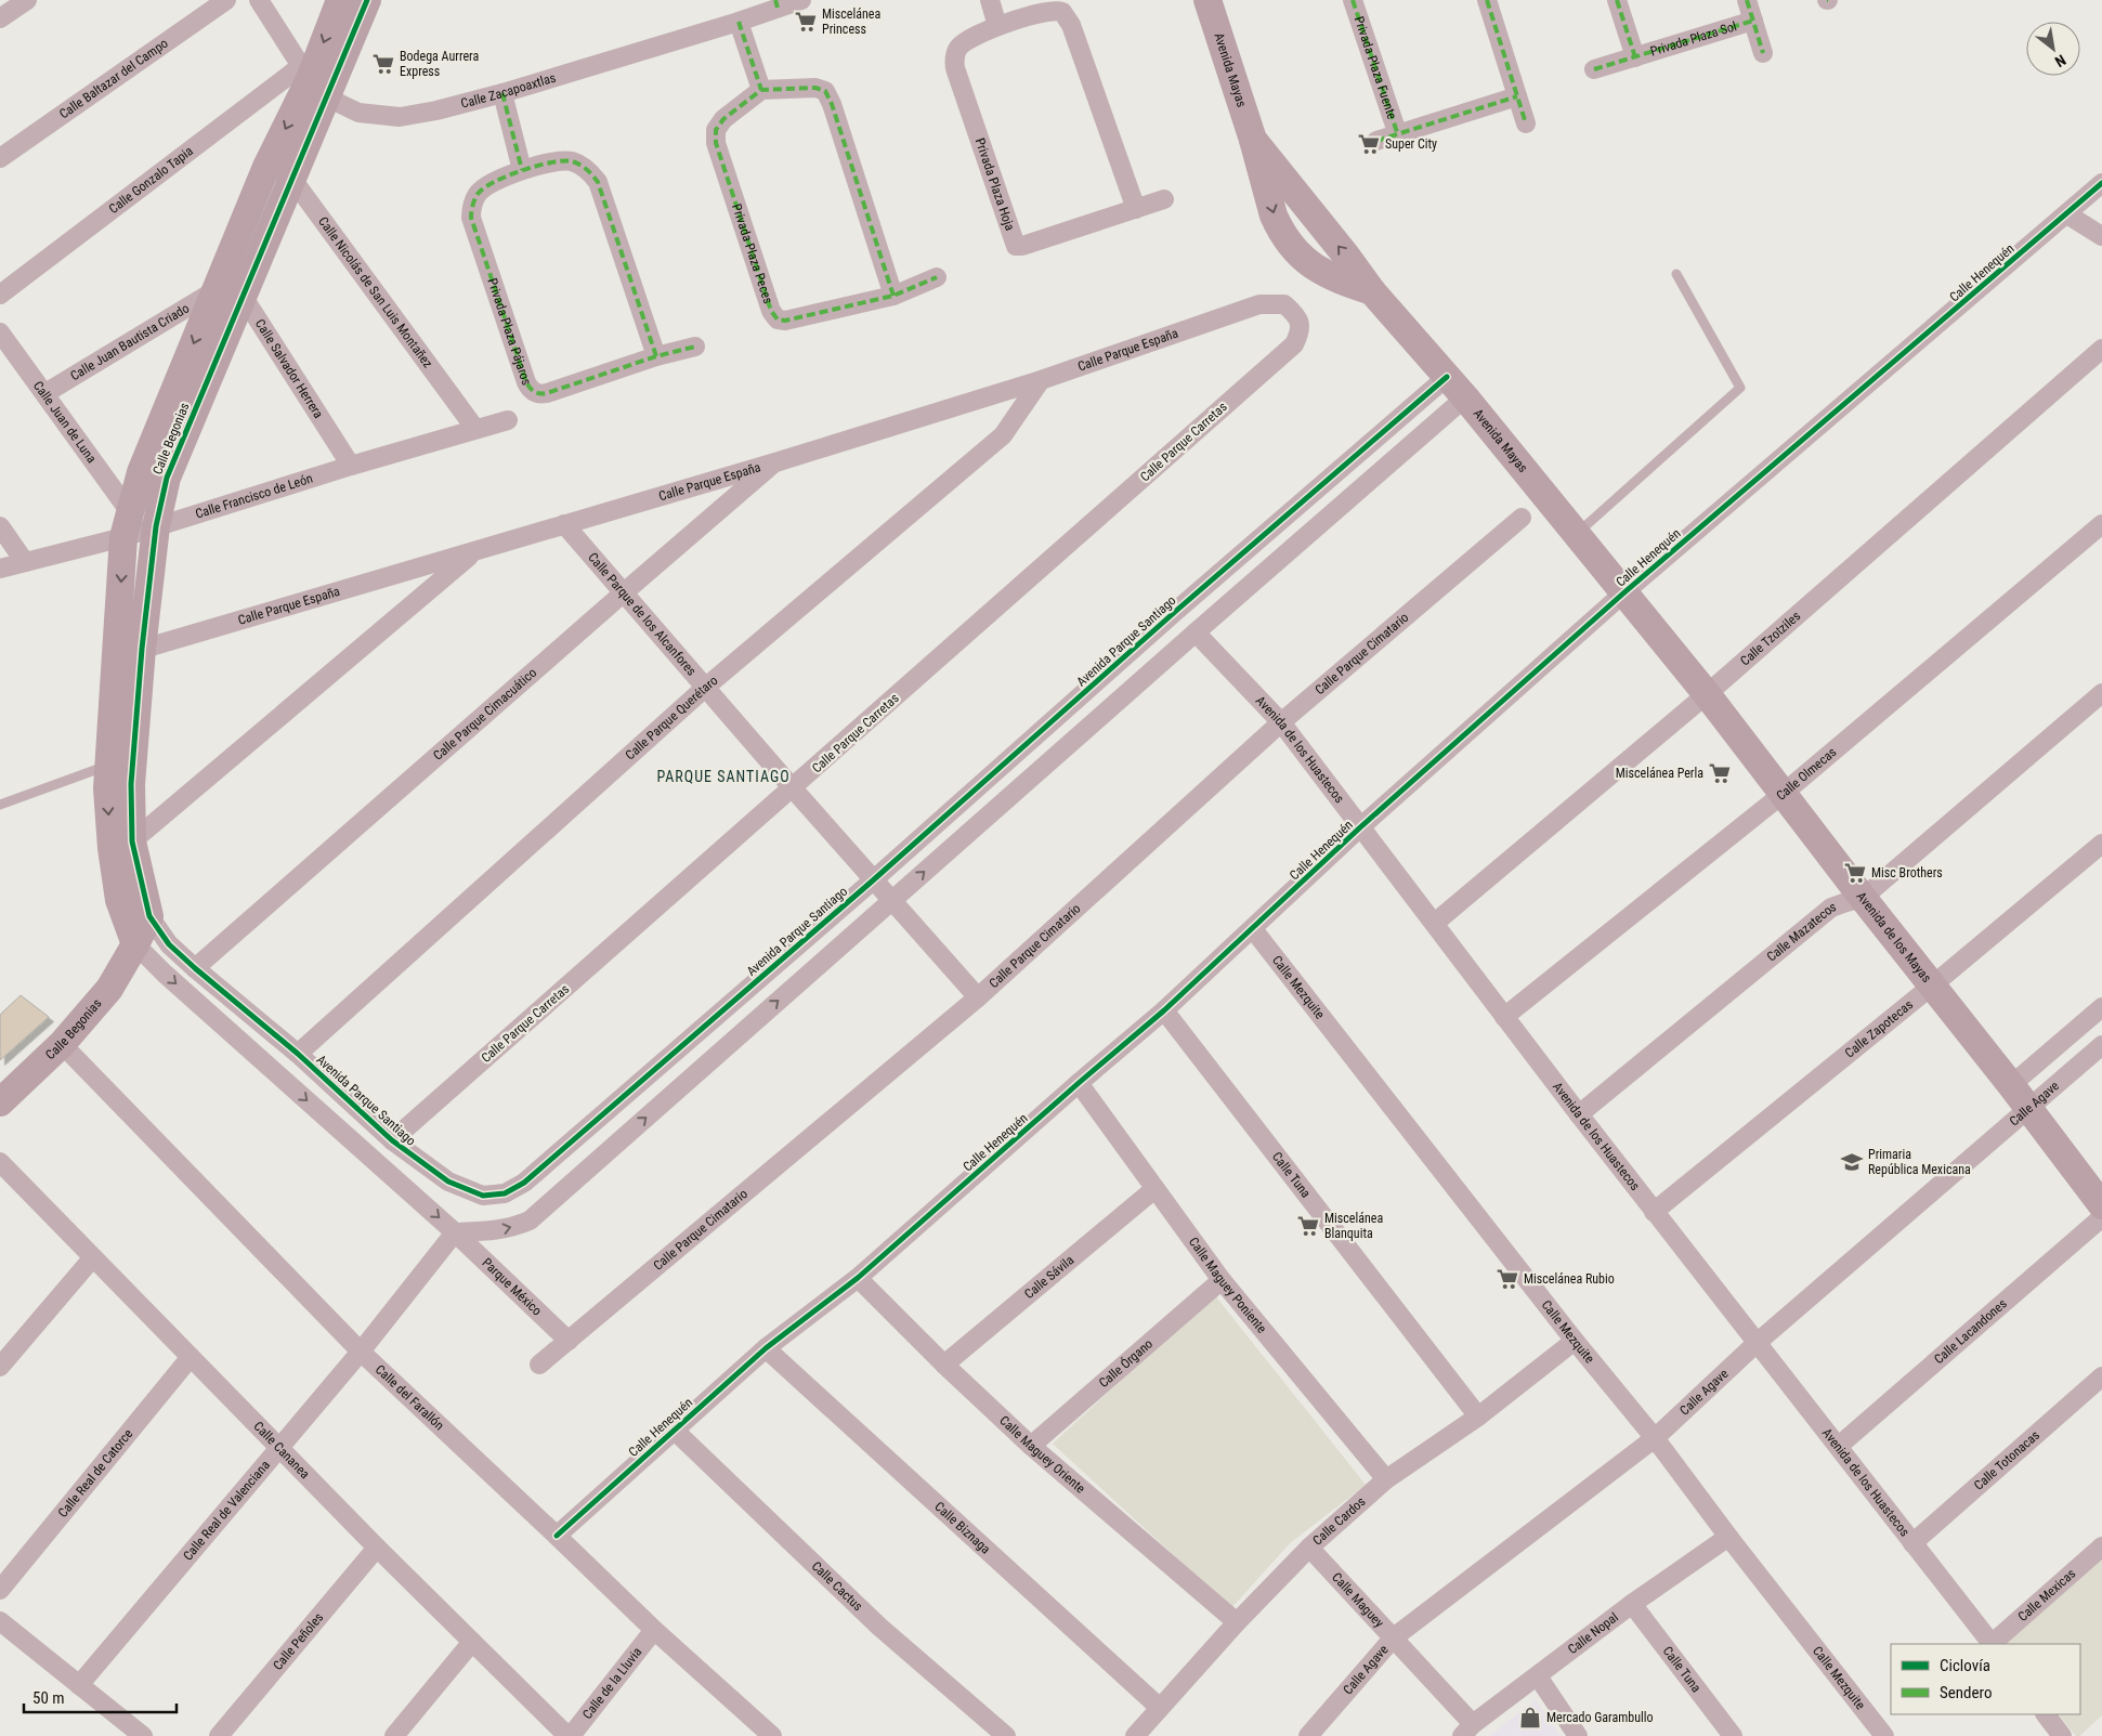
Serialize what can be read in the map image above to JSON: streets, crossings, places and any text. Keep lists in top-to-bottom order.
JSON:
{
  "streets": {
    "street": [
      "Privada Plaza Sol",
      "Privada Plaza Fuente",
      "Avenida Mayas",
      "Calle Baltazar del Campo",
      "Calle Zacapoaxtlas",
      "Calle Gonzalo Tapia",
      "Privada Plaza Hoja",
      "Privada Plaza Peces",
      "Calle Henequén",
      "Calle Nicolás de San Luis Montañez",
      "Privada Plaza Pájaros",
      "Calle Juan Bautista Criado",
      "Calle Parque España",
      "Calle Salvador Herrera",
      "Calle Juan de Luna",
      "Calle Begonias",
      "Calle Parque Carretas",
      "Calle Francisco de León",
      "Calle Parque de los Alcanfores",
      "Calle Tzotziles",
      "Avenida Parque Santiago",
      "Calle Parque Cimatario",
      "Calle Parque Cimacuático",
      "Calle Parque Querétaro",
      "Avenida de los Huastecos",
      "Calle Olmecas",
      "Calle Mazatecos",
      "Avenida de los Mayas",
      "Calle Mezquite",
      "Calle Zapotecas",
      "Calle Agave",
      "Calle Tuna",
      "Calle Sávila",
      "Calle Maguey Poniente",
      "Parque México",
      "Calle Lacandones",
      "Calle Órgano",
      "Calle del Farallón",
      "Calle Cananea",
      "Calle Maguey Oriente",
      "Calle Totonacas",
      "Calle Real de Catorce",
      "Calle Real de Valenciana",
      "Calle Cardos",
      "Calle Biznaga",
      "Calle Cactus",
      "Calle Mexicas",
      "Calle Maguey",
      "Calle Nopal",
      "Calle Peñoles",
      "Calle de la Lluvia"
    ]
  },
  "crossings": [
    ["Avenida Mayas", "Calle Henequén"],
    ["Avenida Mayas", "Avenida Parque Santiago"],
    ["Avenida Mayas", "Avenida de los Mayas"],
    ["Calle Zacapoaxtlas", "Calle Gonzalo Tapia"],
    ["Calle Zacapoaxtlas", "Calle Begonias"],
    ["Calle Gonzalo Tapia", "Calle Begonias"],
    ["Calle Henequén", "Avenida de los Huastecos"],
    ["Calle Henequén", "Avenida de los Mayas"],
    ["Calle Henequén", "Calle Mezquite"],
    ["Calle Henequén", "Calle Tuna"],
    ["Calle Henequén", "Calle Maguey Poniente"],
    ["Calle Henequén", "Calle del Farallón"],
    ["Calle Henequén", "Calle Maguey Oriente"],
    ["Calle Henequén", "Calle Biznaga"],
    ["Calle Henequén", "Calle Cactus"],
    ["Calle Nicolás de San Luis Montañez", "Calle Begonias"],
    ["Calle Nicolás de San Luis Montañez", "Calle Francisco de León"],
    ["Calle Juan Bautista Criado", "Calle Juan de Luna"],
    ["Calle Juan Bautista Criado", "Calle Begonias"],
    ["Calle Parque España", "Calle Begonias"],
    ["Calle Parque España", "Calle Parque Carretas"],
    ["Calle Parque España", "Calle Parque de los Alcanfores"],
    ["Calle Parque España", "Calle Parque Cimacuático"],
    ["Calle Parque España", "Calle Parque Querétaro"],
    ["Calle Salvador Herrera", "Calle Begonias"],
    ["Calle Salvador Herrera", "Calle Francisco de León"],
    ["Calle Juan de Luna", "Calle Begonias"],
    ["Calle Juan de Luna", "Calle Francisco de León"],
    ["Calle Begonias", "Calle Francisco de León"],
    ["Calle Begonias", "Avenida Parque Santiago"],
    ["Calle Begonias", "Calle del Farallón"],
    ["Calle Parque Carretas", "Calle Parque de los Alcanfores"],
    ["Calle Parque Carretas", "Avenida Parque Santiago"],
    ["Calle Parque de los Alcanfores", "Avenida Parque Santiago"],
    ["Calle Parque de los Alcanfores", "Calle Parque Cimatario"],
    ["Calle Parque de los Alcanfores", "Calle Parque Cimacuático"],
    ["Calle Parque de los Alcanfores", "Calle Parque Querétaro"],
    ["Calle Tzotziles", "Avenida de los Huastecos"],
    ["Calle Tzotziles", "Avenida de los Mayas"],
    ["Avenida Parque Santiago", "Calle Parque Cimacuático"],
    ["Avenida Parque Santiago", "Calle Parque Querétaro"],
    ["Calle Parque Cimatario", "Avenida de los Huastecos"],
    ["Calle Parque Cimatario", "Parque México"],
    ["Avenida de los Huastecos", "Calle Olmecas"],
    ["Avenida de los Huastecos", "Calle Mazatecos"],
    ["Avenida de los Huastecos", "Calle Zapotecas"],
    ["Avenida de los Huastecos", "Calle Agave"],
    ["Avenida de los Huastecos", "Calle Lacandones"],
    ["Avenida de los Huastecos", "Calle Totonacas"],
    ["Calle Olmecas", "Avenida de los Mayas"],
    ["Calle Mazatecos", "Avenida de los Mayas"],
    ["Avenida de los Mayas", "Calle Zapotecas"],
    ["Avenida de los Mayas", "Calle Agave"],
    ["Calle Mezquite", "Calle Agave"],
    ["Calle Mezquite", "Calle Cardos"],
    ["Calle Mezquite", "Calle Nopal"],
    ["Calle Agave", "Calle Maguey"],
    ["Calle Tuna", "Calle Cardos"],
    ["Calle Tuna", "Calle Nopal"],
    ["Calle Sávila", "Calle Maguey Poniente"],
    ["Calle Sávila", "Calle Maguey Oriente"],
    ["Calle Maguey Poniente", "Calle Órgano"],
    ["Calle Maguey Poniente", "Calle Cardos"],
    ["Parque México", "Calle Real de Valenciana"],
    ["Calle Órgano", "Calle Maguey Oriente"],
    ["Calle del Farallón", "Calle Real de Valenciana"],
    ["Calle del Farallón", "Calle de la Lluvia"],
    ["Calle Cananea", "Calle Real de Catorce"],
    ["Calle Cananea", "Calle Real de Valenciana"],
    ["Calle Cananea", "Calle Peñoles"],
    ["Calle Cananea", "Calle de la Lluvia"],
    ["Calle Maguey Oriente", "Calle Cardos"],
    ["Calle Cardos", "Calle Biznaga"],
    ["Calle Cardos", "Calle Maguey"],
    ["Calle Maguey", "Calle Nopal"]
  ],
  "districts": ["PARQUE SANTIAGO"],
  "places": {
    "supermarket": [
      "Miscelánea Princess",
      "Bodega Aurrera Express",
      "Super City",
      "Miscelánea Perla",
      "Misc Brothers",
      "Miscelánea Blanquita",
      "Miscelánea Rubio"
    ],
    "school or university": ["Primaria República Mexicana"],
    "shop": ["Mercado Garambullo"]
  },
  "legend": ["Ciclovía", "Sendero"],
  "scale_bar": "50 m",
  "north": "bottom right"
}
